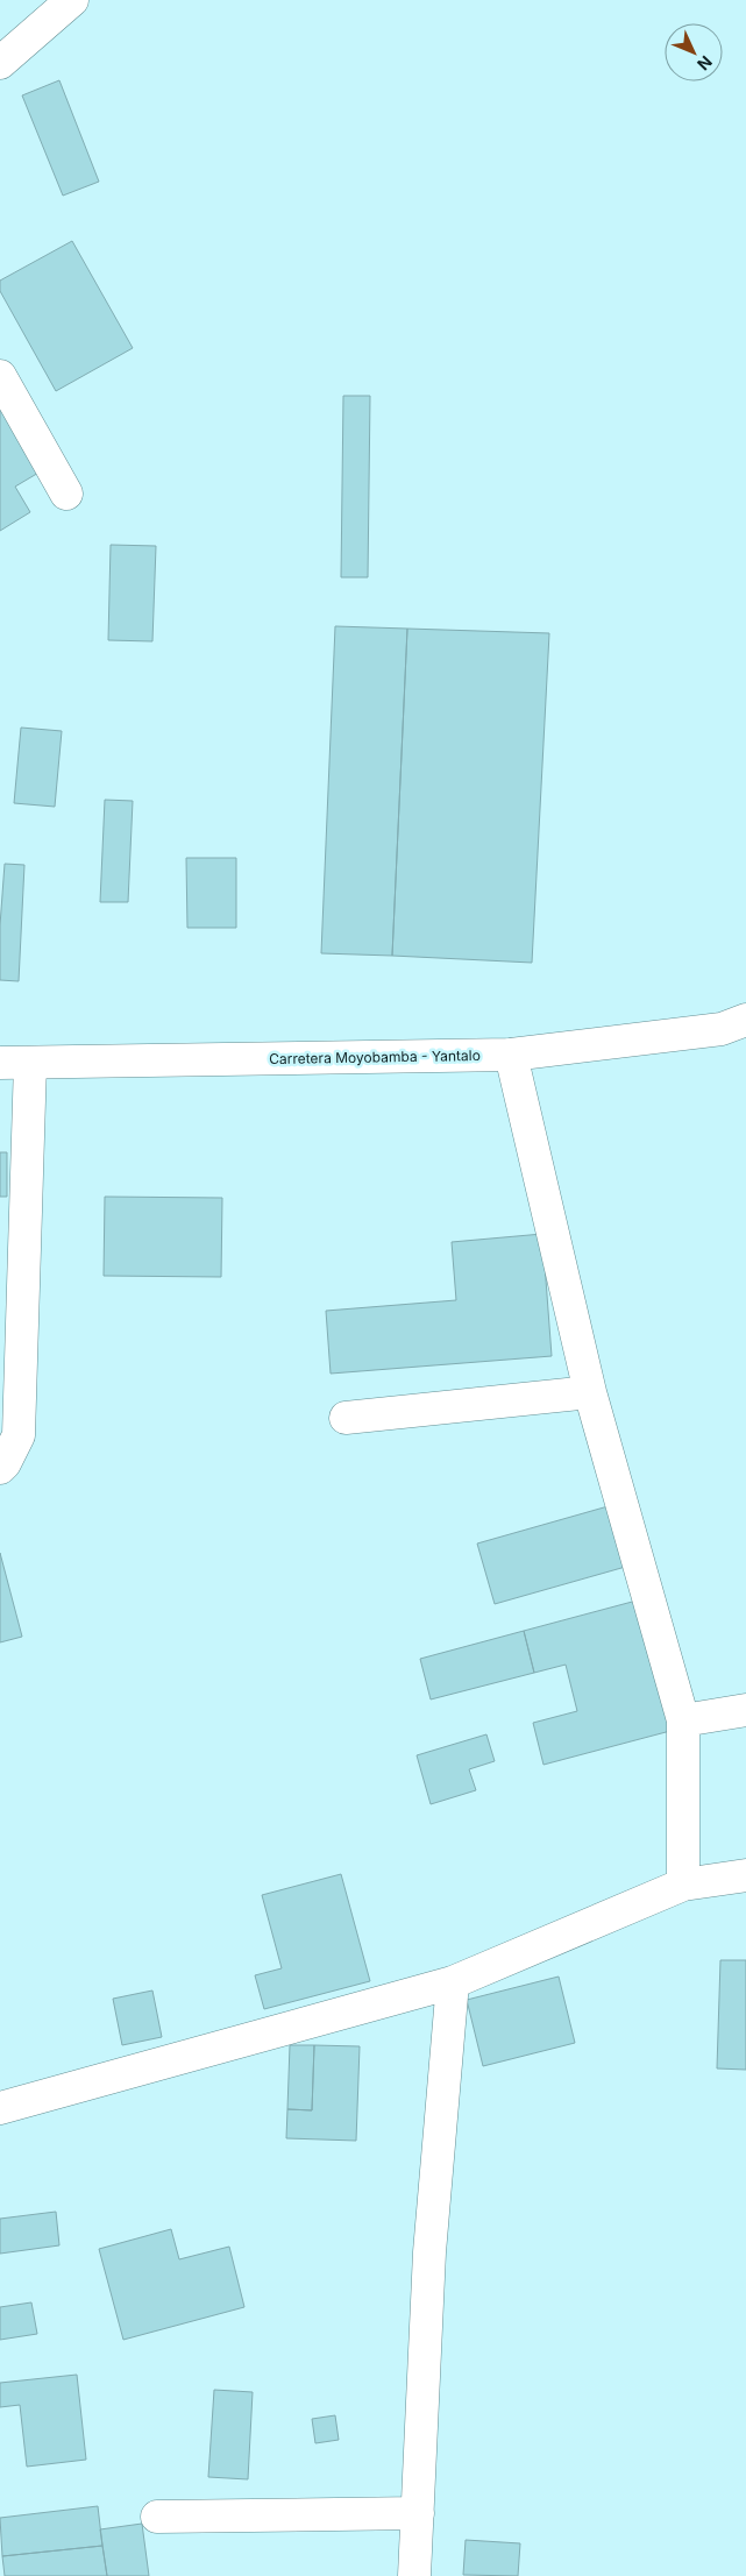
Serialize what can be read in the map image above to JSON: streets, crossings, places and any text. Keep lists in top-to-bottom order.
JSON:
{
  "streets": {
    "street": ["Carretera Moyobamba - Yantalo"]
  },
  "north": "bottom right"
}
